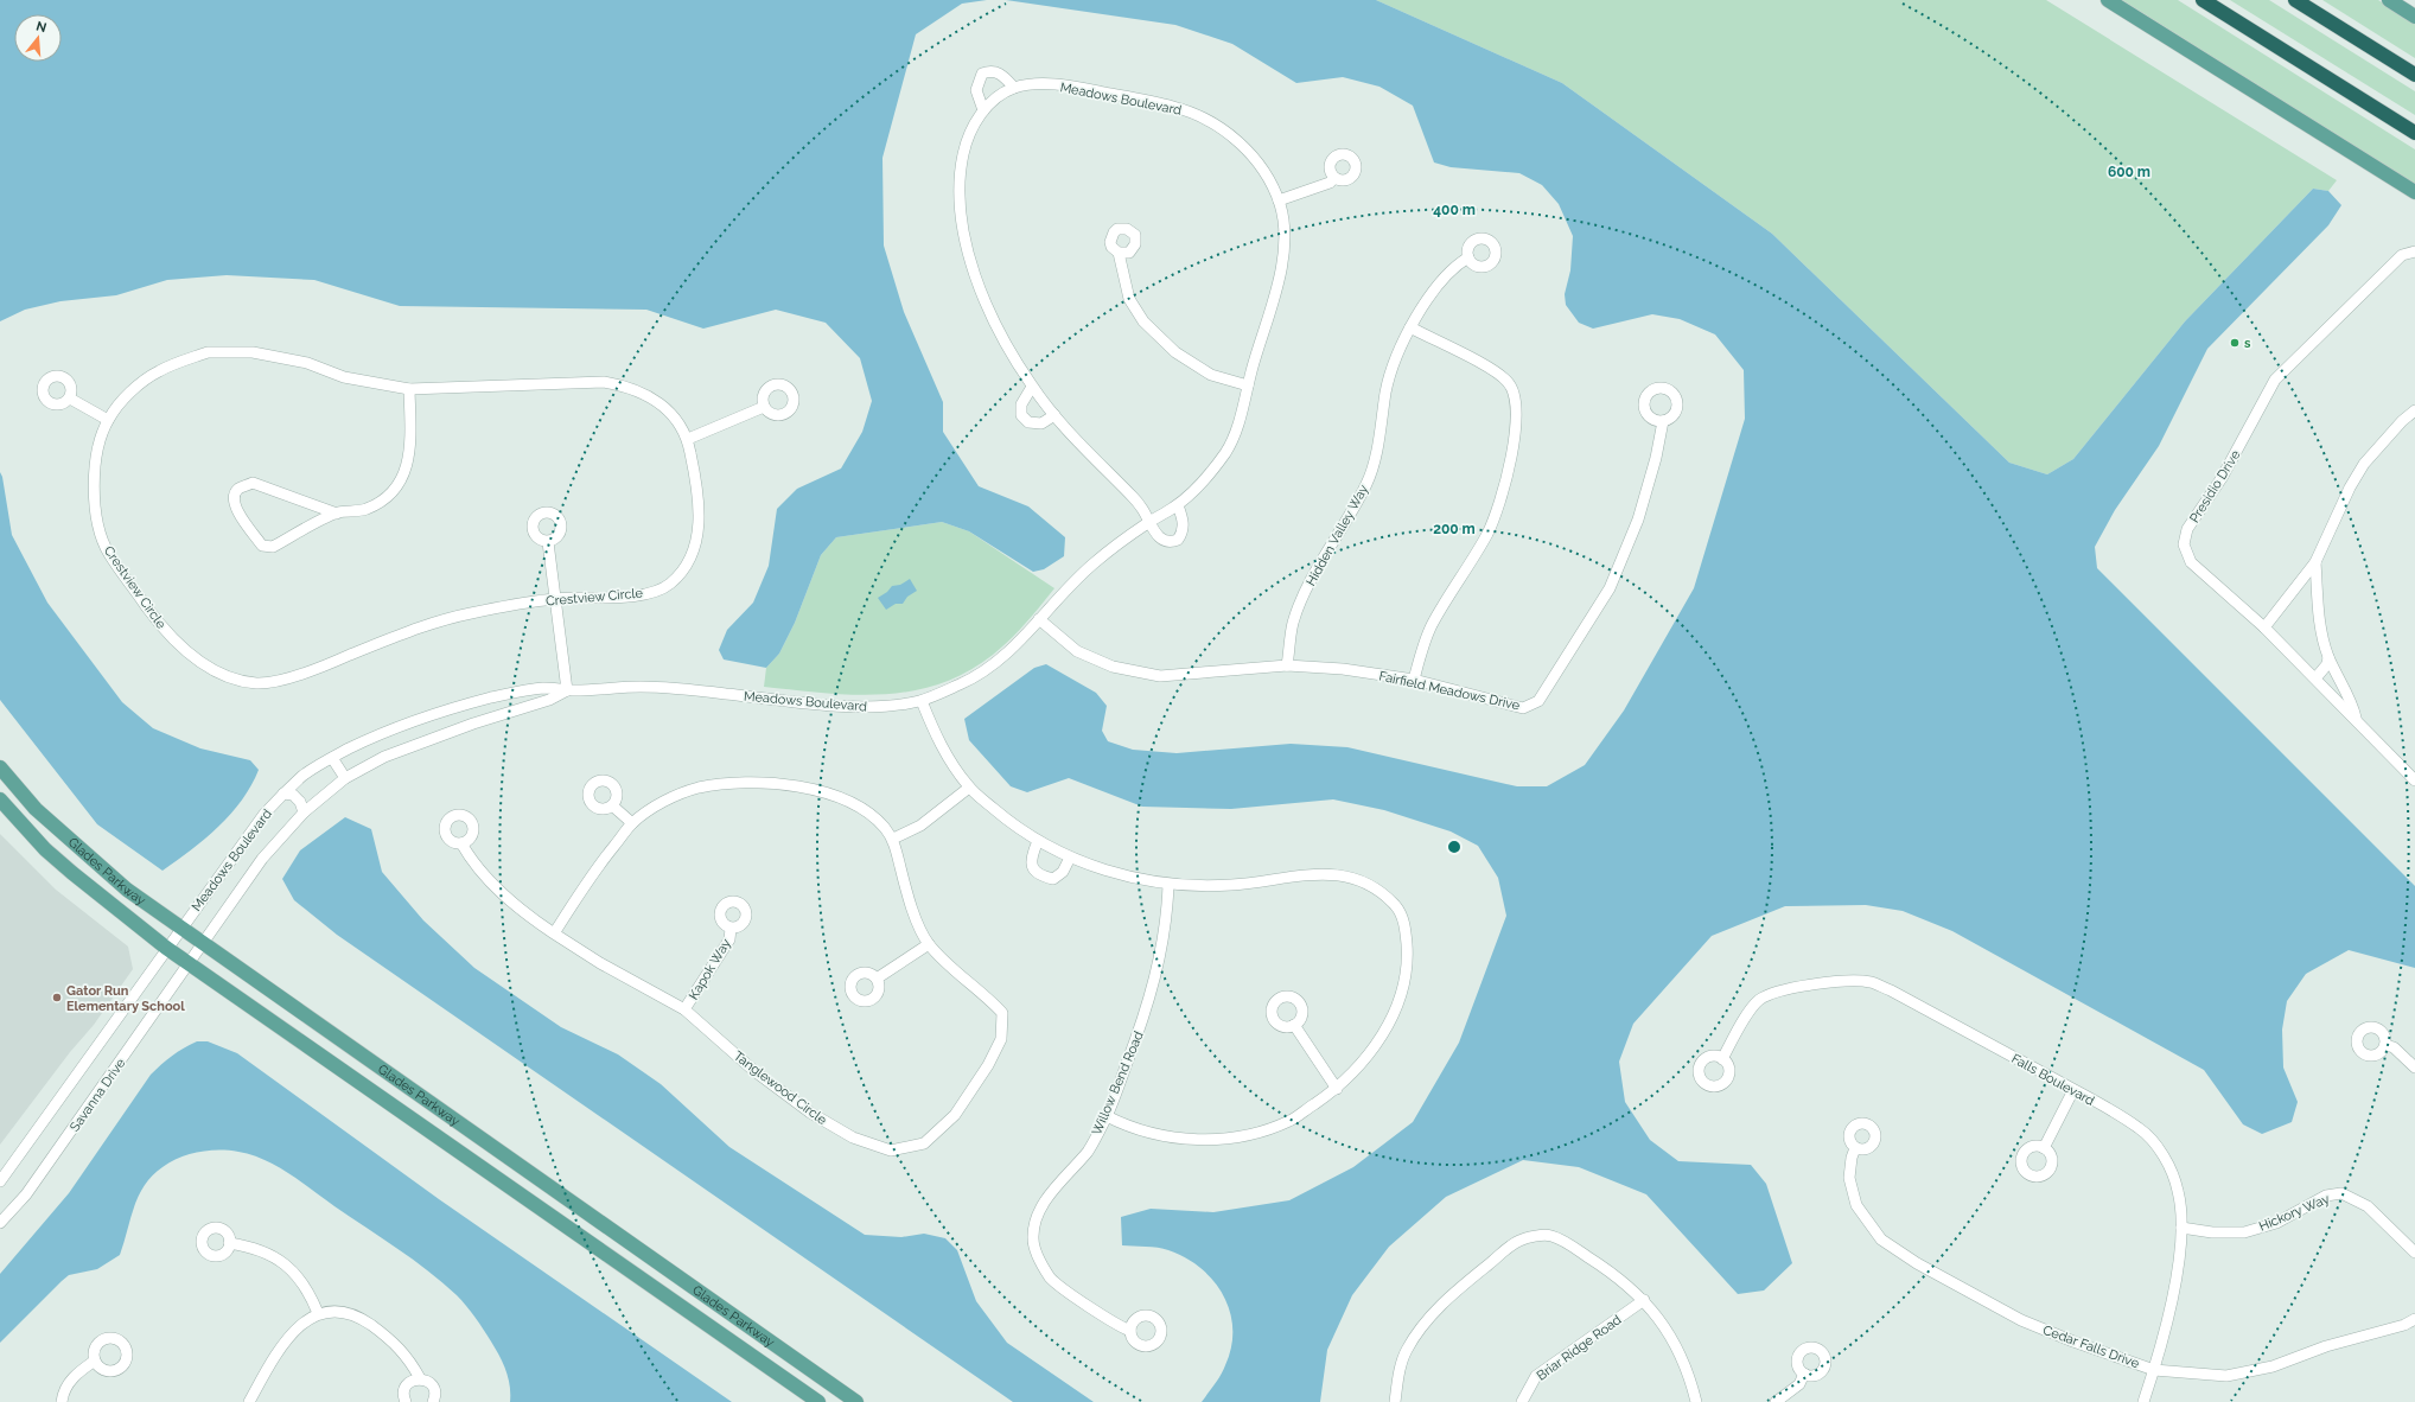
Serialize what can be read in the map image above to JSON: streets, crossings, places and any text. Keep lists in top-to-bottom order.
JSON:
{
  "streets": {
    "main road": ["Glades Parkway"],
    "street": [
      "Meadows Boulevard",
      "Presidio Drive",
      "Hidden Valley Way",
      "Crestview Circle",
      "Fairfield Meadows Drive",
      "Kapok Way",
      "Falls Boulevard",
      "Willow Bend Road",
      "Tanglewood Circle",
      "Savanna Drive",
      "Hickory Way",
      "Cedar Falls Drive",
      "Briar Ridge Road"
    ]
  },
  "crossings": [
    ["Meadows Boulevard", "Fairfield Meadows Drive"],
    ["Meadows Boulevard", "Glades Parkway"],
    ["Meadows Boulevard", "Savanna Drive"],
    ["Hidden Valley Way", "Fairfield Meadows Drive"],
    ["Glades Parkway", "Savanna Drive"],
    ["Kapok Way", "Tanglewood Circle"],
    ["Falls Boulevard", "Hickory Way"],
    ["Falls Boulevard", "Cedar Falls Drive"]
  ],
  "places": ["s", "Gator Run Elementary School"],
  "north": "top",
  "rings": ["600 m", "400 m", "200 m"]
}
